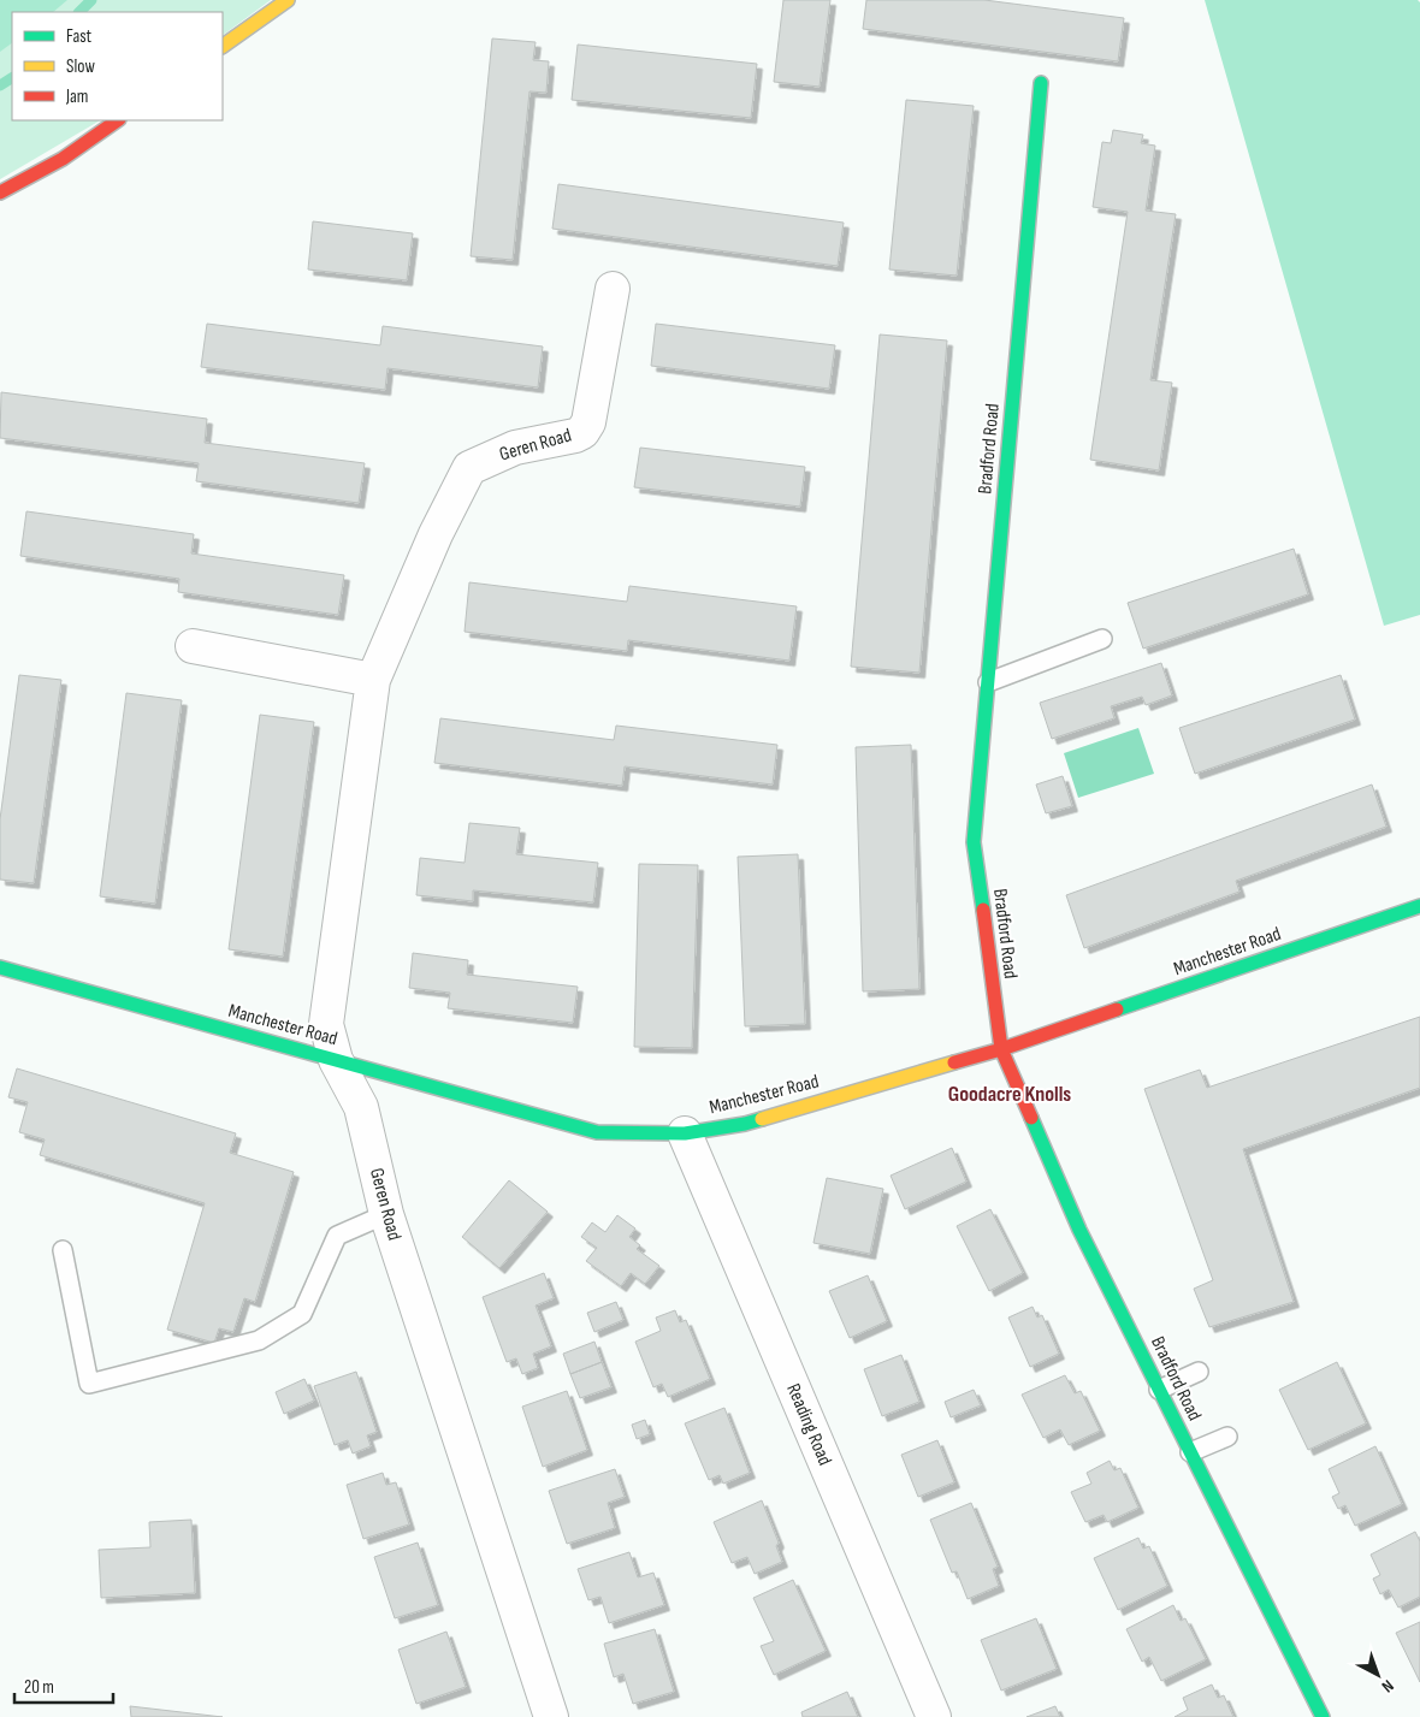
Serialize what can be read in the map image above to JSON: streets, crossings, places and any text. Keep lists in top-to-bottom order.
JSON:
{
  "streets": {
    "street": [
      "Geren Road",
      "Bradford Road",
      "Manchester Road",
      "Reading Road"
    ]
  },
  "crossings": [
    ["Geren Road", "Manchester Road"],
    ["Bradford Road", "Manchester Road"],
    ["Manchester Road", "Reading Road"]
  ],
  "districts": ["Goodacre Knolls"],
  "legend": ["Fast", "Slow", "Jam"],
  "scale_bar": "20 m",
  "north": "bottom right"
}
